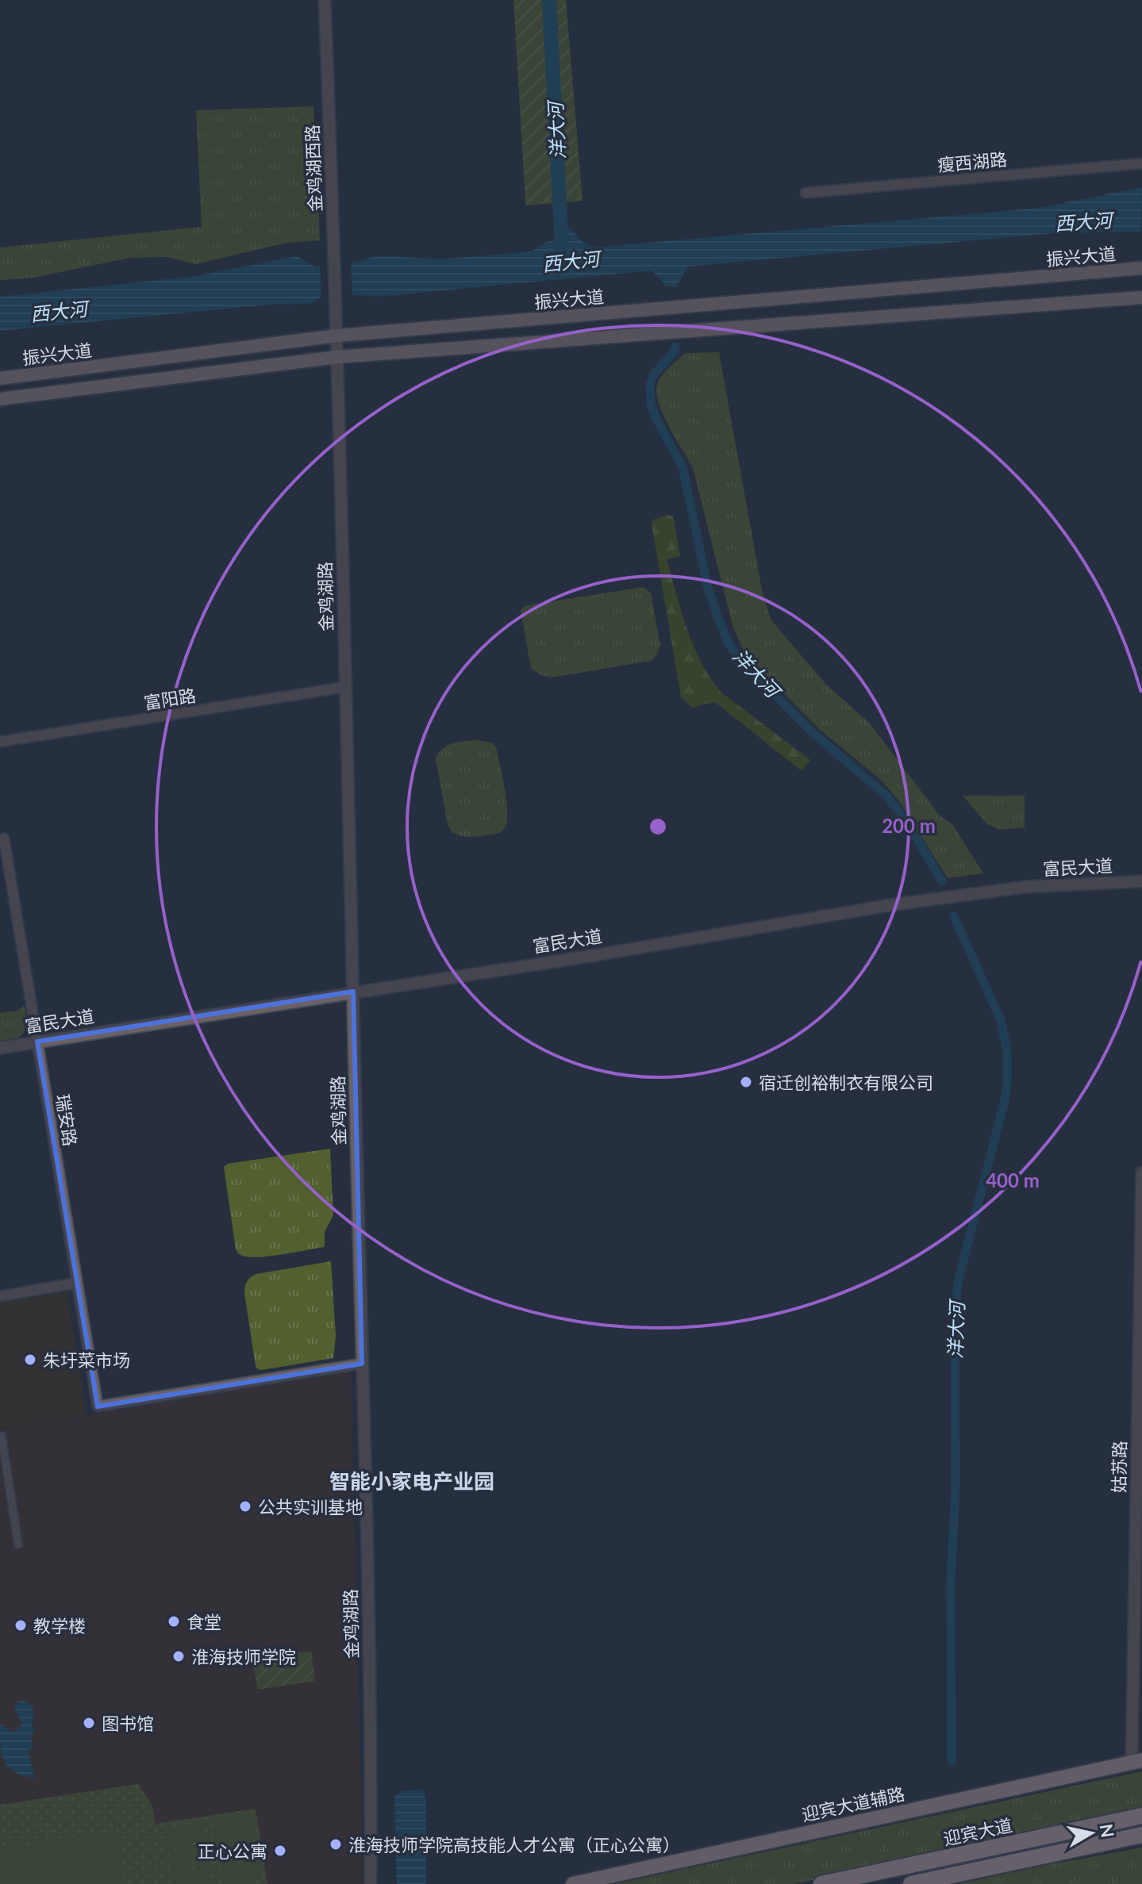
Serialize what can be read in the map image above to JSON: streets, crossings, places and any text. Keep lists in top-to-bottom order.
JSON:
{
  "streets": {
    "highway": ["迎宾大道"],
    "main road": ["振兴大道", "迎宾大道辅路"],
    "street": [
      "瘦西湖路",
      "金鸡湖西路",
      "金鸡湖路",
      "富阳路",
      "富民大道",
      "瑞安路",
      "姑苏路"
    ]
  },
  "crossings": [
    ["金鸡湖西路", "振兴大道"],
    ["金鸡湖西路", "金鸡湖路"],
    ["振兴大道", "金鸡湖路"],
    ["金鸡湖路", "富阳路"],
    ["金鸡湖路", "富民大道"],
    ["金鸡湖路", "瑞安路"],
    ["富民大道", "瑞安路"],
    ["姑苏路", "迎宾大道辅路"]
  ],
  "districts": ["智能小家电产业园"],
  "water": ["洋大河", "西大河"],
  "places": [
    "宿迁创裕制衣有限公司",
    "朱圩菜市场",
    "公共实训基地",
    "食堂",
    "教学楼",
    "淮海技师学院",
    "图书馆",
    "淮海技师学院高技能人才公寓（正心公寓）",
    "正心公寓"
  ],
  "north": "right",
  "rings": ["200 m", "400 m"]
}
